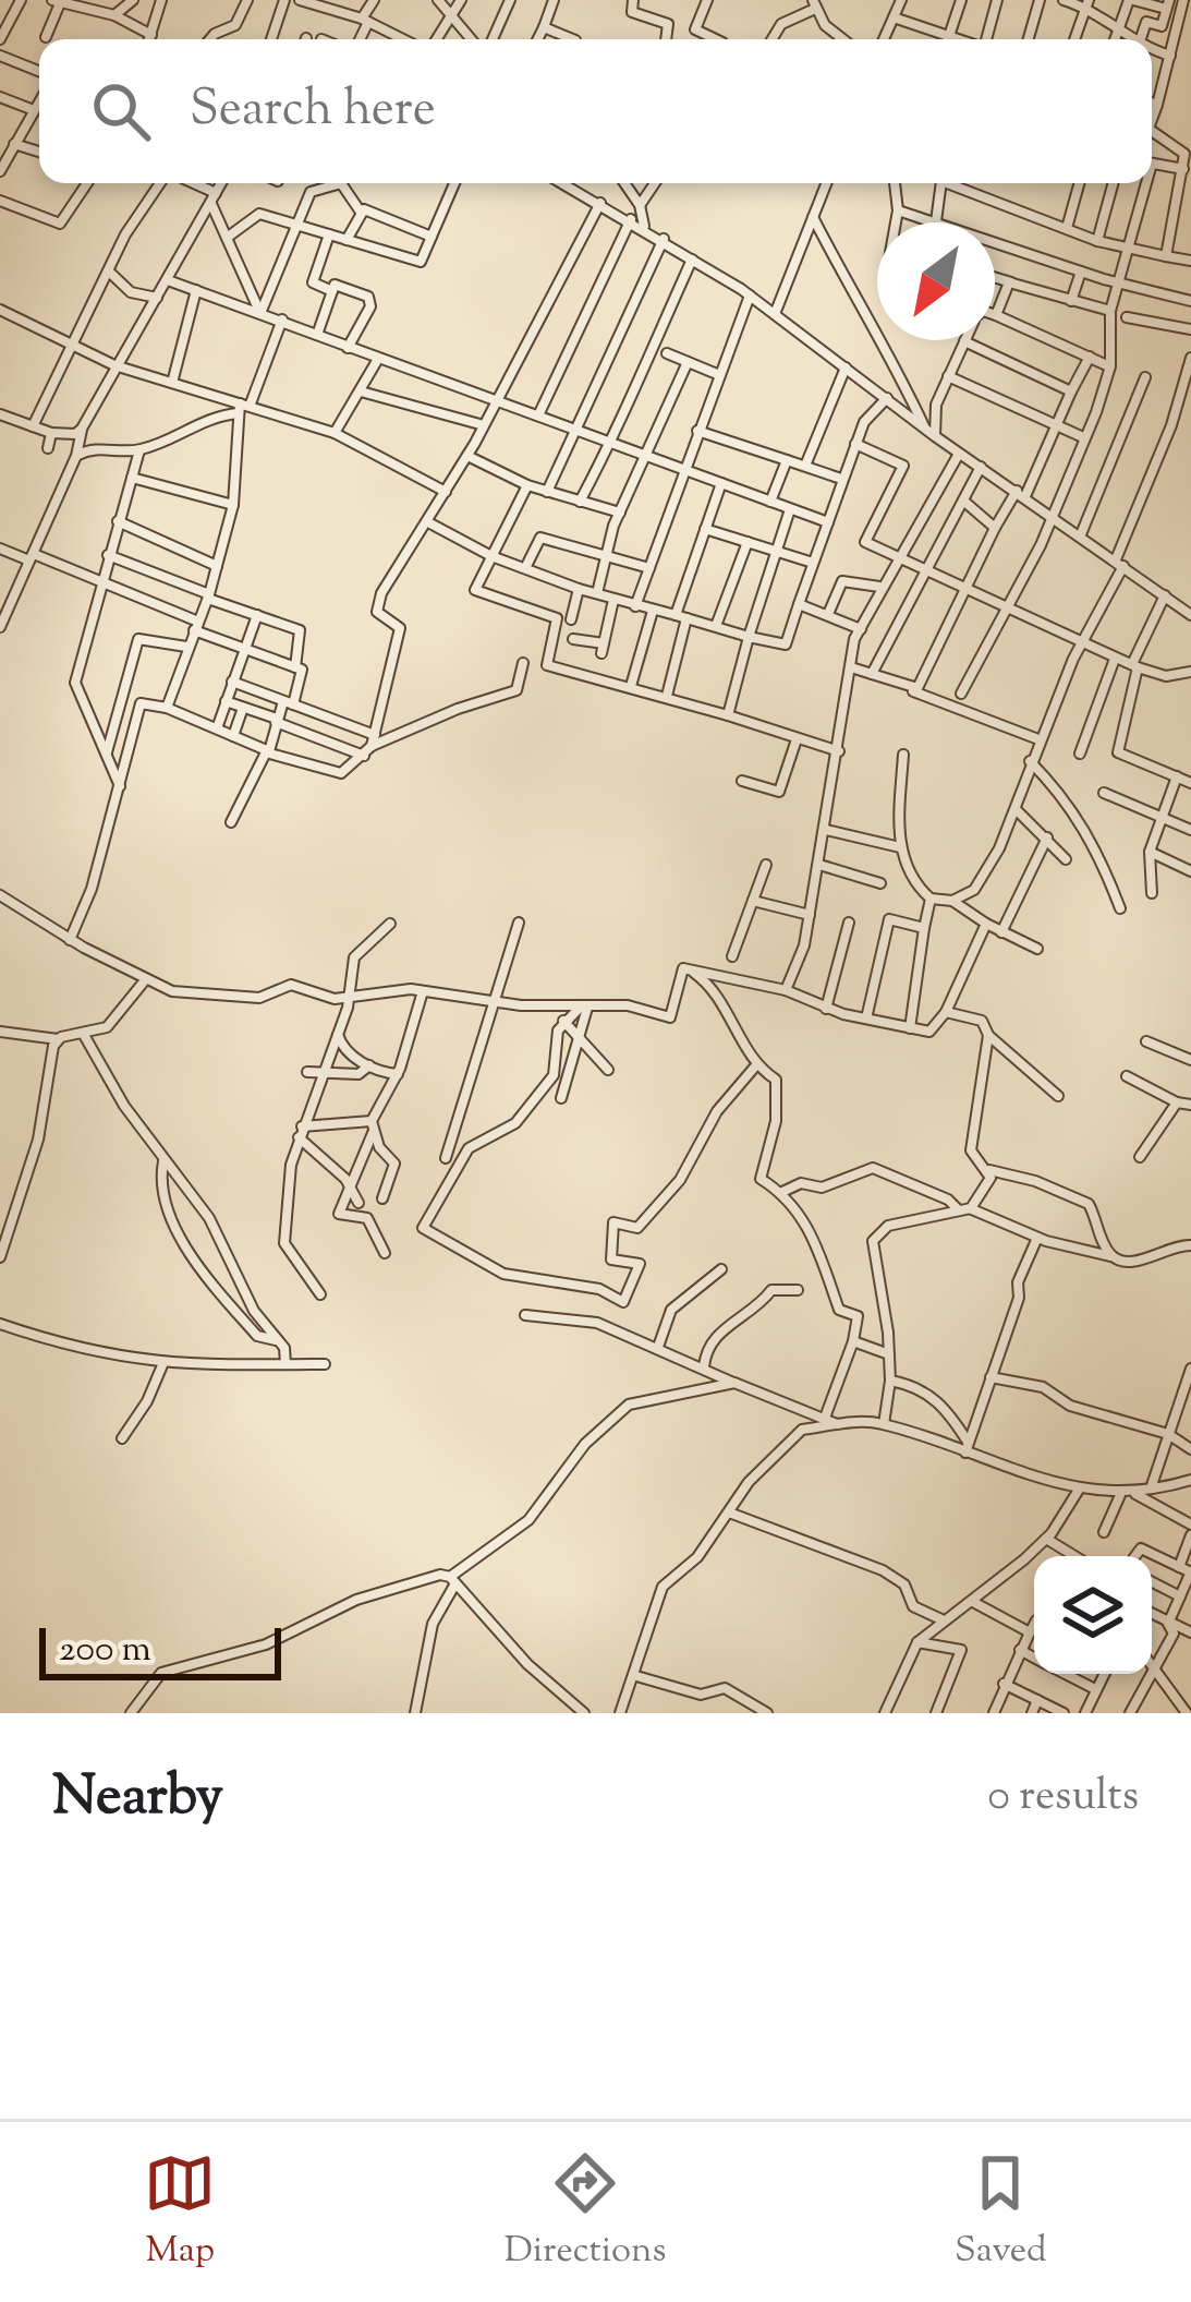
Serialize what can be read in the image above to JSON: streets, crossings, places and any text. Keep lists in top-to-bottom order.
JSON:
{
  "scale_bar": "200 m",
  "north": "bottom left",
  "page": {
    "search": "Search here",
    "scale": "200 m",
    "heading": ["Nearby", "0 results"],
    "nav": ["Map", "Directions", "Saved"]
  }
}
